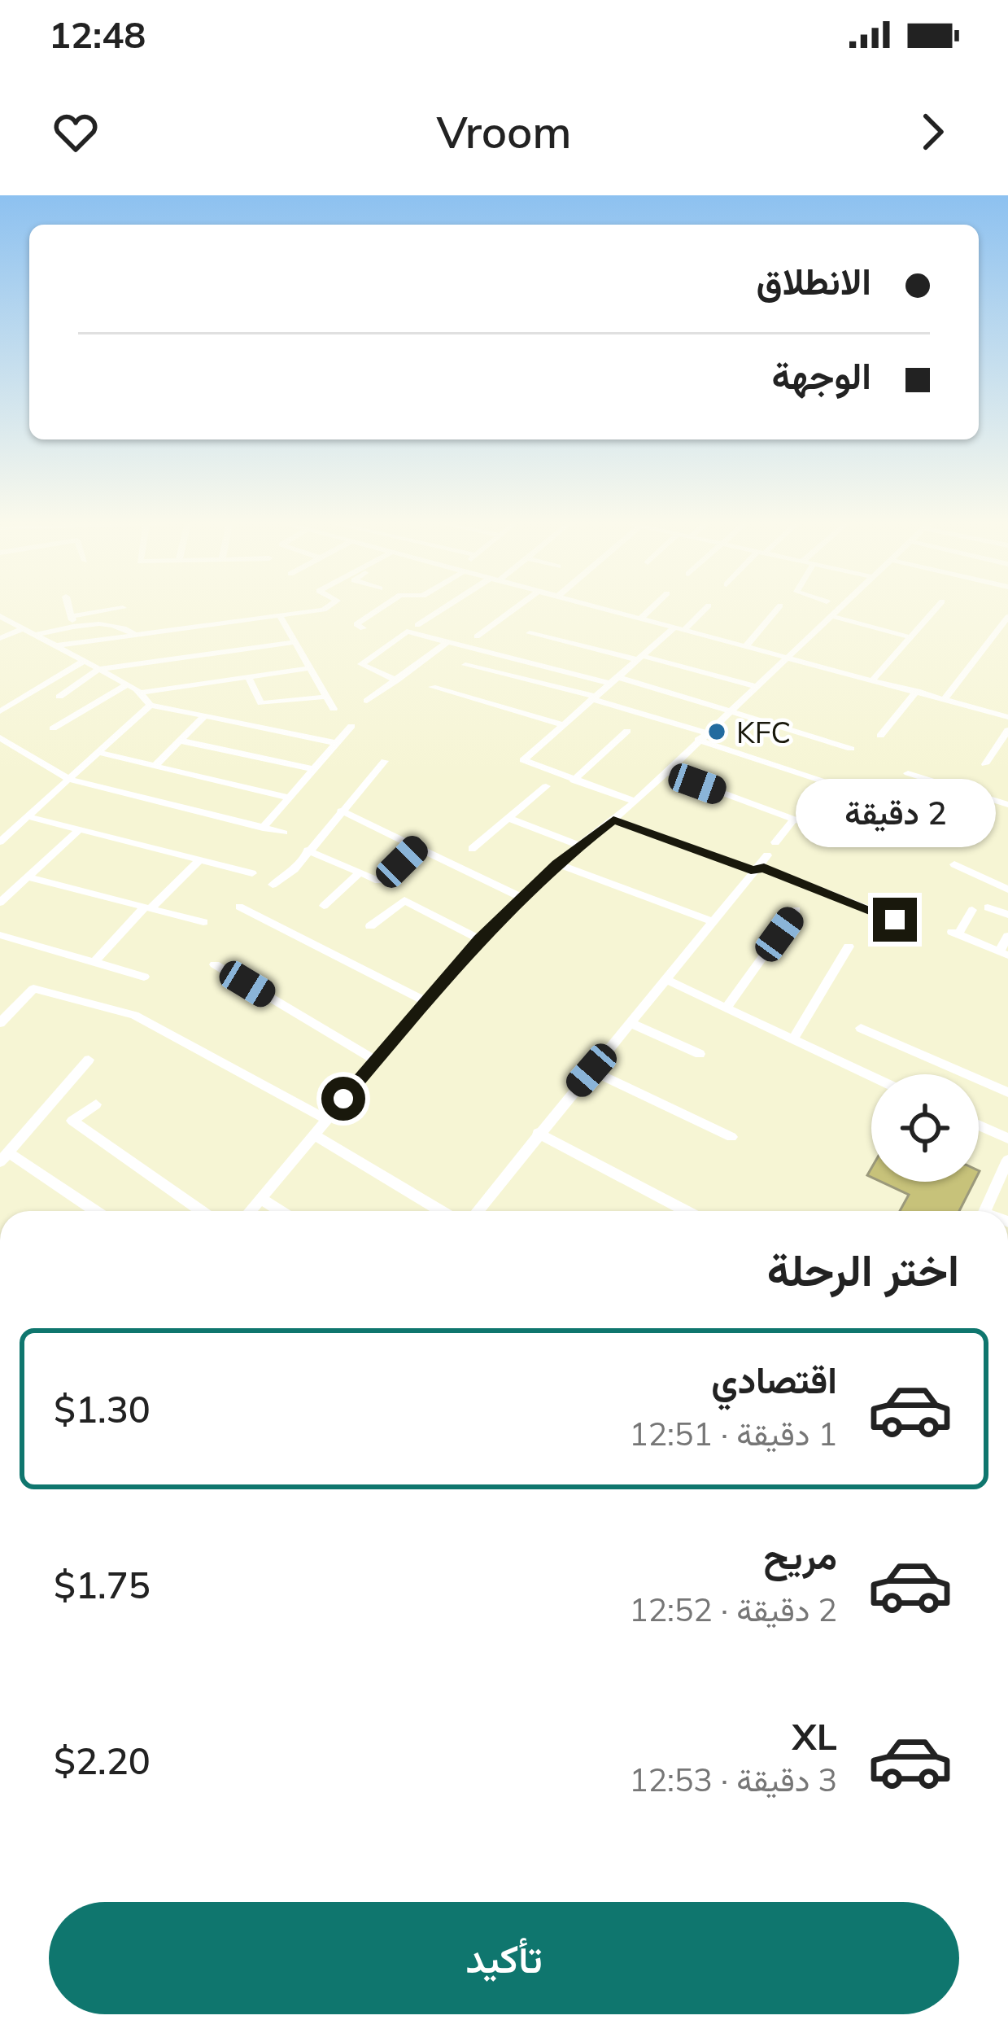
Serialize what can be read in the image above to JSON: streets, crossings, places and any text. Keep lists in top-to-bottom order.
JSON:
{
  "places": ["KFC"],
  "page": {
    "status": "12:48",
    "header": "Vroom",
    "banner": ["الانطلاق", "الوجهة"],
    "bubble": "2 دقيقة",
    "heading": "اختر الرحلة",
    "list": [
      {
        "name": "اقتصادي",
        "note": "1 دقيقة · 12:51",
        "value": "$1.30"
      },
      {
        "name": "مريح",
        "note": "2 دقيقة · 12:52",
        "value": "$1.75"
      },
      {
        "name": "XL",
        "note": "3 دقيقة · 12:53",
        "value": "$2.20"
      }
    ],
    "buttons": "تأكيد"
  }
}
